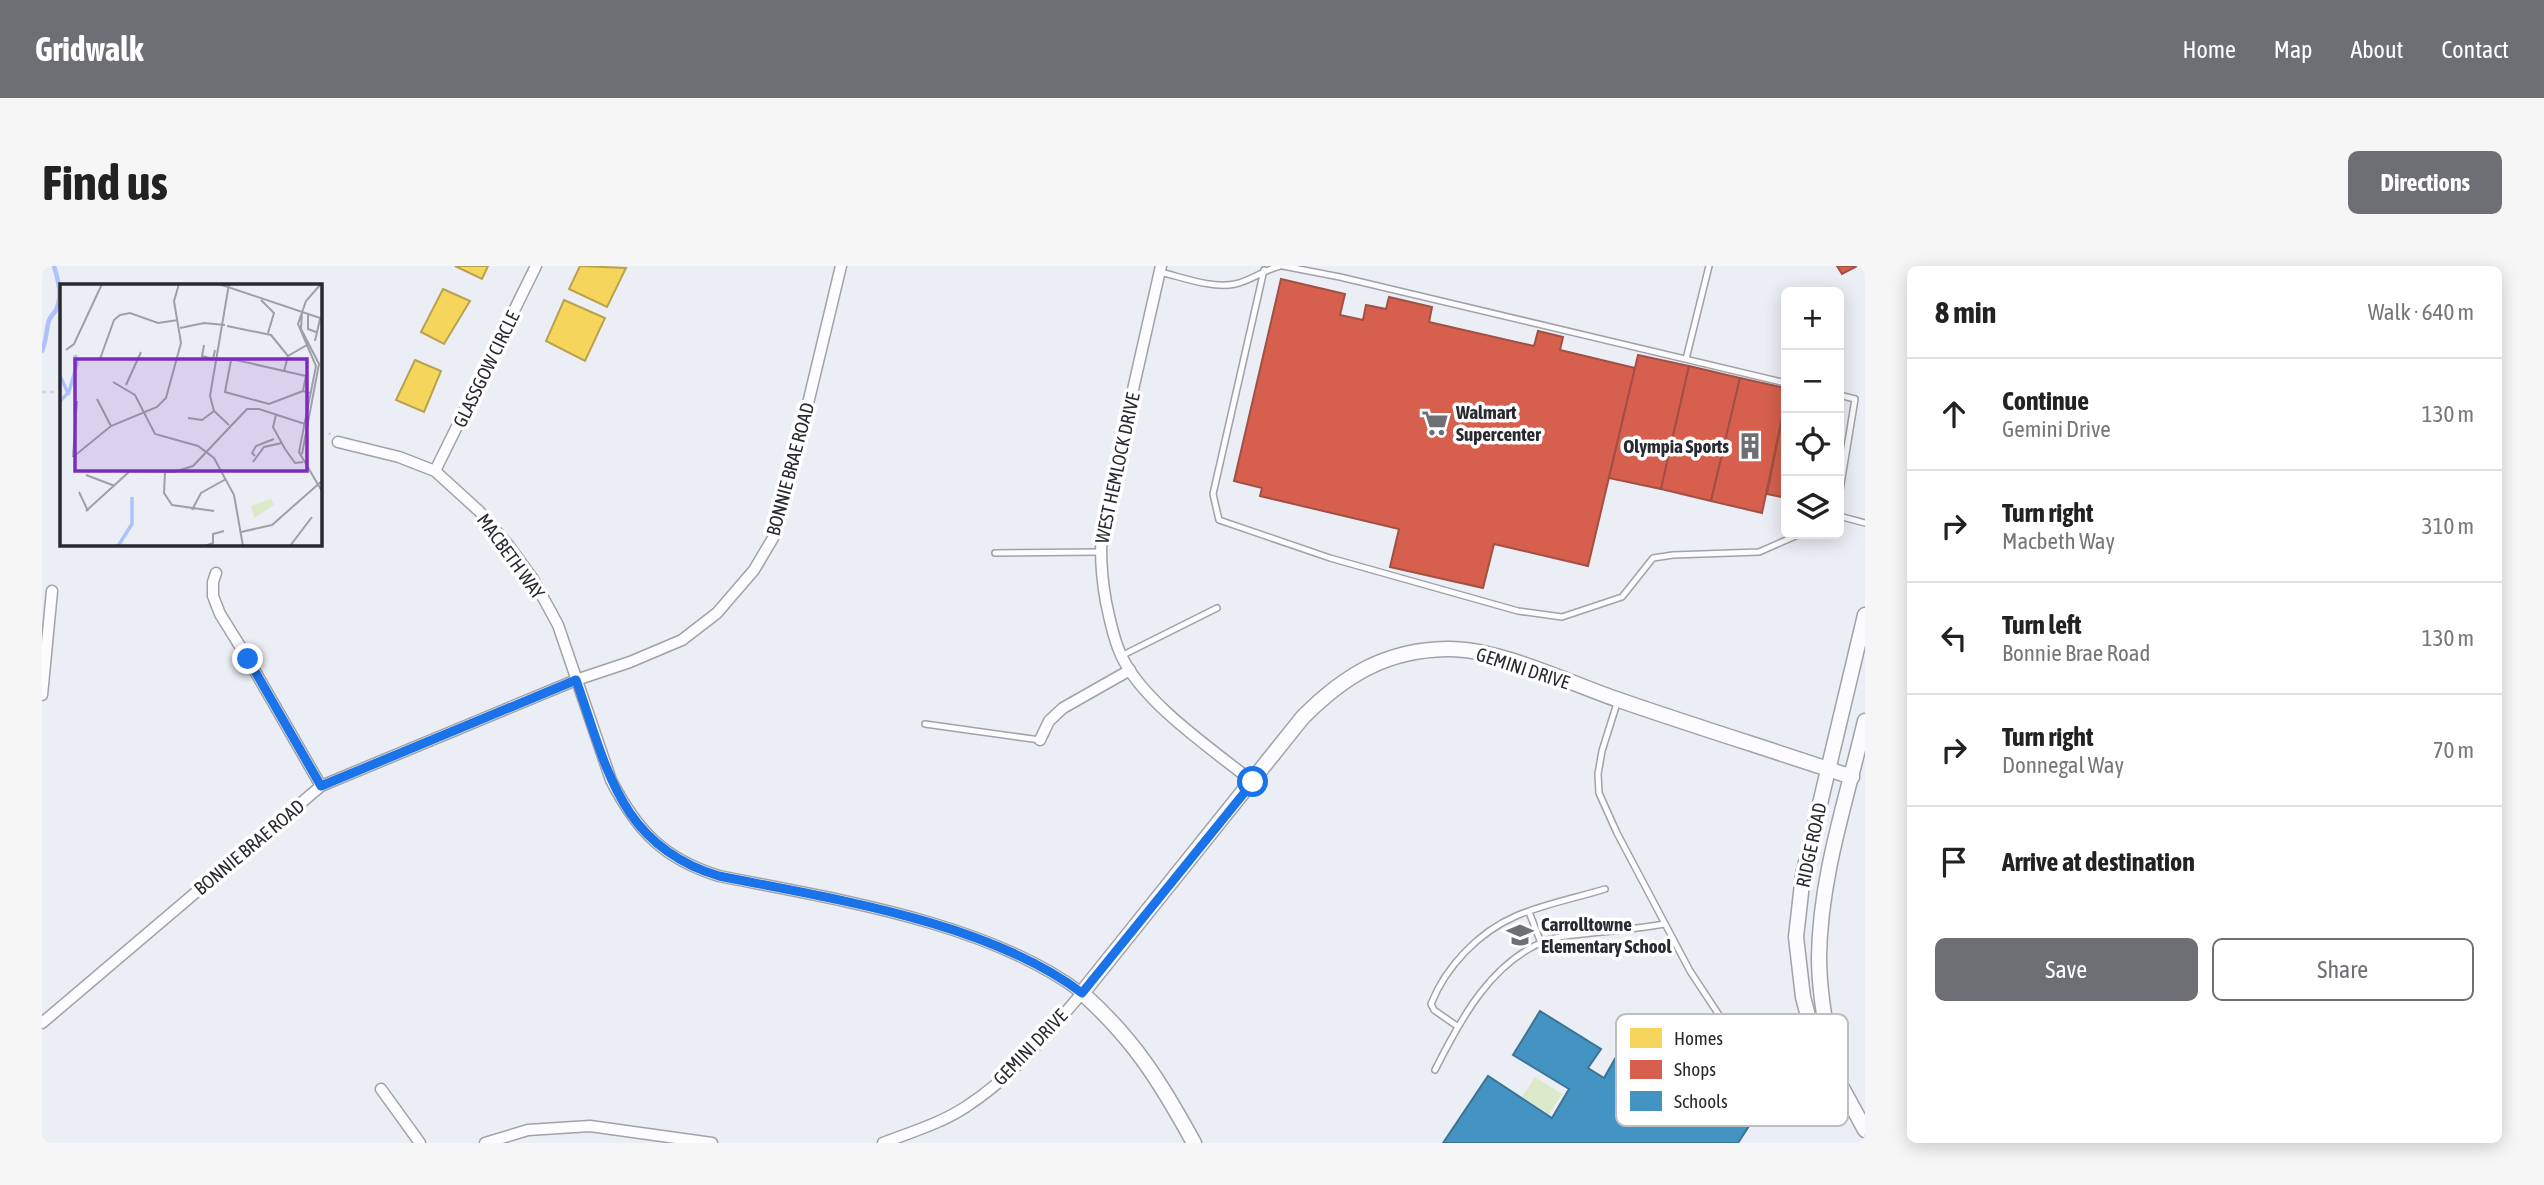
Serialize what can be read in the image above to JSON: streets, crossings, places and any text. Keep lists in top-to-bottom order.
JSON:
{
  "streets": {
    "street": [
      "GLASSGOW CIRCLE",
      "WEST HEMLOCK DRIVE",
      "BONNIE BRAE ROAD",
      "MACBETH WAY",
      "GEMINI DRIVE",
      "RIDGE ROAD"
    ]
  },
  "crossings": [
    ["GLASSGOW CIRCLE", "MACBETH WAY"],
    ["WEST HEMLOCK DRIVE", "GEMINI DRIVE"],
    ["BONNIE BRAE ROAD", "MACBETH WAY"],
    ["MACBETH WAY", "GEMINI DRIVE"],
    ["GEMINI DRIVE", "RIDGE ROAD"]
  ],
  "places": {
    "supermarket": ["Walmart Supercenter"],
    "building": ["Olympia Sports"],
    "school or university": ["Carrolltowne Elementary School"]
  },
  "legend": ["Homes", "Shops", "Schools"],
  "page": {
    "header": "Gridwalk",
    "nav": [
      "Home",
      "Map",
      "About",
      "Contact"
    ],
    "buttons": [
      "Directions",
      ["Save", "Share"]
    ],
    "title": "Find us",
    "heading": ["8 min", "Walk · 640 m"],
    "map_buttons": ["+", "−"],
    "list": [
      ["Continue", "Gemini Drive", "130 m"],
      ["Turn right", "Macbeth Way", "310 m"],
      ["Turn left", "Bonnie Brae Road", "130 m"],
      ["Turn right", "Donnegal Way", "70 m"],
      "Arrive at destination"
    ]
  }
}
